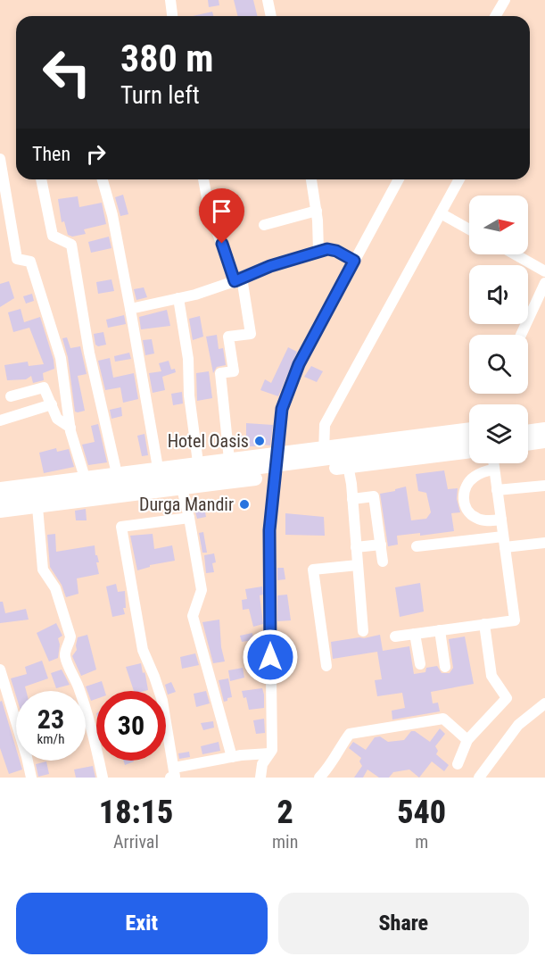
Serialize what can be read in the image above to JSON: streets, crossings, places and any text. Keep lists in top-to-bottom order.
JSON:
{
  "places": ["Hotel Oasis", "Durga Mandir"],
  "north": "right",
  "page": {
    "turn": ["380 m", "Turn left"],
    "then": "Then",
    "speed": "23 km/h",
    "limit": "30",
    "eta": [
      "18:15",
      "Arrival",
      "2",
      "min",
      "540",
      "m"
    ],
    "buttons": ["Exit", "Share"]
  }
}
